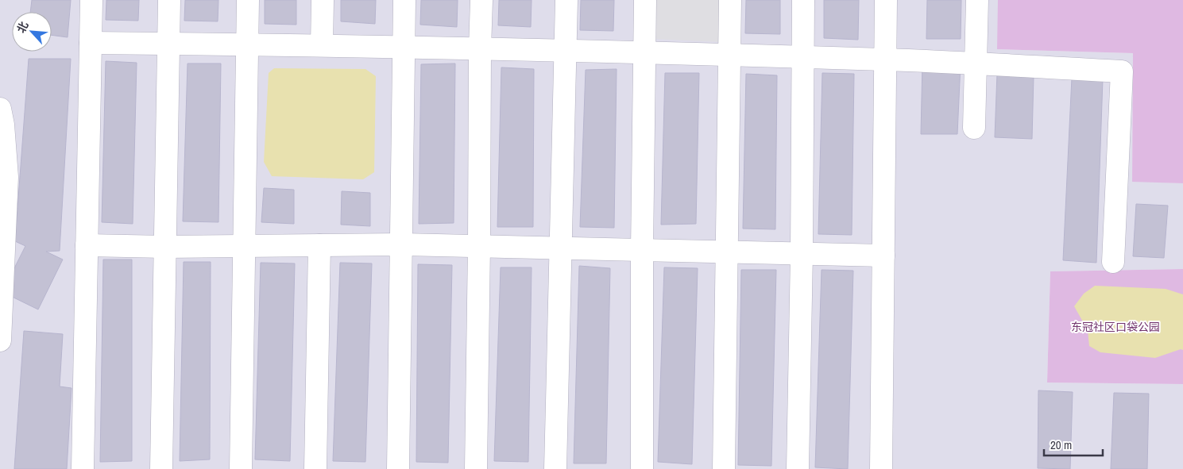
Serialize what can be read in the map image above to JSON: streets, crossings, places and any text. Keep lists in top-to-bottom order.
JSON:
{
  "parks": ["东冠社区口袋公园"],
  "scale_bar": "20 m",
  "north": "top left"
}
